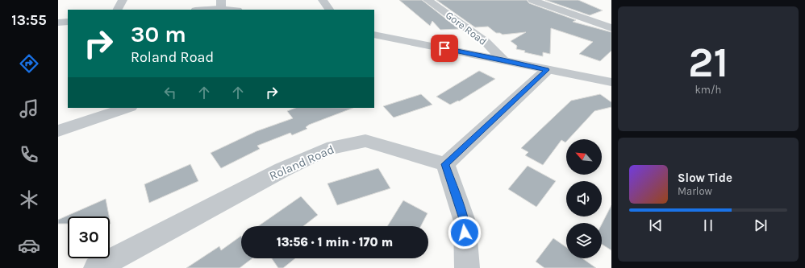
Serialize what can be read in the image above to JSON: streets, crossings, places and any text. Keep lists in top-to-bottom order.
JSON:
{
  "streets": {
    "street": ["Gore Road", "Roland Road"]
  },
  "north": "top left",
  "page": {
    "tabs": "13:55",
    "tile": ["21", "km/h"],
    "turn": ["30 m", "Roland Road"],
    "song": ["Slow Tide", "Marlow"],
    "limit": "30",
    "trip": "13:56 · 1 min · 170 m"
  }
}
